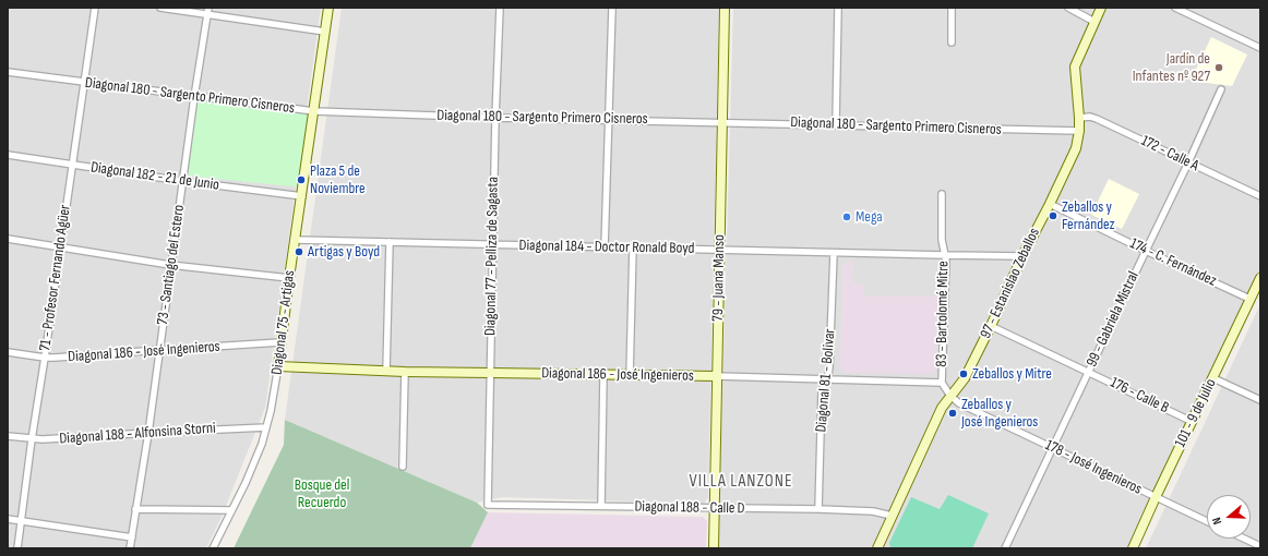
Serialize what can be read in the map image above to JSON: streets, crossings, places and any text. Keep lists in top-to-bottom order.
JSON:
{
  "streets": {
    "street": [
      "Diagonal 180 - Sargento Primero Cisneros",
      "172 - Calle A",
      "Diagonal 182 - 21 de Junio",
      "Diagonal 184 - Doctor Ronald Boyd",
      "Diagonal 77 - Pelliza de Sagasta",
      "174 - C. Fernández",
      "73 - Santiago del Estero",
      "71 - Profesor Fernando Agüer",
      "79 - Juana Manso",
      "97 - Estanislao Zeballos",
      "83 - Bartolomé Mitre",
      "99 - Gabriela Mistral",
      "Diagonal 75 - Artigas",
      "Diagonal 186 - José Ingenieros",
      "Diagonal 81 - Bolivar",
      "176 - Calle B",
      "101 - 9 de Julio",
      "Diagonal 188 - Alfonsina Storni",
      "178 - José Ingenieros",
      "Diagonal 188 - Calle D"
    ]
  },
  "crossings": [
    ["Diagonal 180 - Sargento Primero Cisneros", "Diagonal 77 - Pelliza de Sagasta"],
    ["Diagonal 180 - Sargento Primero Cisneros", "73 - Santiago del Estero"],
    ["Diagonal 180 - Sargento Primero Cisneros", "71 - Profesor Fernando Agüer"],
    ["Diagonal 180 - Sargento Primero Cisneros", "79 - Juana Manso"],
    ["Diagonal 180 - Sargento Primero Cisneros", "97 - Estanislao Zeballos"],
    ["Diagonal 180 - Sargento Primero Cisneros", "Diagonal 75 - Artigas"],
    ["172 - Calle A", "97 - Estanislao Zeballos"],
    ["172 - Calle A", "99 - Gabriela Mistral"],
    ["Diagonal 182 - 21 de Junio", "73 - Santiago del Estero"],
    ["Diagonal 182 - 21 de Junio", "71 - Profesor Fernando Agüer"],
    ["Diagonal 182 - 21 de Junio", "Diagonal 75 - Artigas"],
    ["Diagonal 184 - Doctor Ronald Boyd", "Diagonal 77 - Pelliza de Sagasta"],
    ["Diagonal 184 - Doctor Ronald Boyd", "79 - Juana Manso"],
    ["Diagonal 184 - Doctor Ronald Boyd", "97 - Estanislao Zeballos"],
    ["Diagonal 184 - Doctor Ronald Boyd", "83 - Bartolomé Mitre"],
    ["Diagonal 184 - Doctor Ronald Boyd", "Diagonal 75 - Artigas"],
    ["Diagonal 184 - Doctor Ronald Boyd", "Diagonal 81 - Bolivar"],
    ["Diagonal 77 - Pelliza de Sagasta", "Diagonal 186 - José Ingenieros"],
    ["Diagonal 77 - Pelliza de Sagasta", "Diagonal 188 - Calle D"],
    ["174 - C. Fernández", "97 - Estanislao Zeballos"],
    ["174 - C. Fernández", "99 - Gabriela Mistral"],
    ["174 - C. Fernández", "101 - 9 de Julio"],
    ["73 - Santiago del Estero", "Diagonal 186 - José Ingenieros"],
    ["73 - Santiago del Estero", "Diagonal 188 - Alfonsina Storni"],
    ["71 - Profesor Fernando Agüer", "Diagonal 186 - José Ingenieros"],
    ["71 - Profesor Fernando Agüer", "Diagonal 188 - Alfonsina Storni"],
    ["79 - Juana Manso", "Diagonal 186 - José Ingenieros"],
    ["79 - Juana Manso", "Diagonal 188 - Calle D"],
    ["97 - Estanislao Zeballos", "176 - Calle B"],
    ["97 - Estanislao Zeballos", "178 - José Ingenieros"],
    ["97 - Estanislao Zeballos", "Diagonal 188 - Calle D"],
    ["83 - Bartolomé Mitre", "Diagonal 186 - José Ingenieros"],
    ["99 - Gabriela Mistral", "176 - Calle B"],
    ["99 - Gabriela Mistral", "178 - José Ingenieros"],
    ["Diagonal 75 - Artigas", "Diagonal 186 - José Ingenieros"],
    ["Diagonal 75 - Artigas", "Diagonal 188 - Alfonsina Storni"],
    ["Diagonal 186 - José Ingenieros", "Diagonal 81 - Bolivar"],
    ["Diagonal 81 - Bolivar", "Diagonal 188 - Calle D"],
    ["176 - Calle B", "101 - 9 de Julio"],
    ["101 - 9 de Julio", "178 - José Ingenieros"]
  ],
  "districts": ["VILLA LANZONE"],
  "parks": ["Bosque del Recuerdo"],
  "places": [
    "Jardín de Infantes nº 927",
    "Plaza 5 de Noviembre",
    "Zeballos y Fernández",
    "Mega",
    "Artigas y Boyd",
    "Zeballos y Mitre",
    "Zeballos y José Ingenieros"
  ],
  "north": "left"
}
